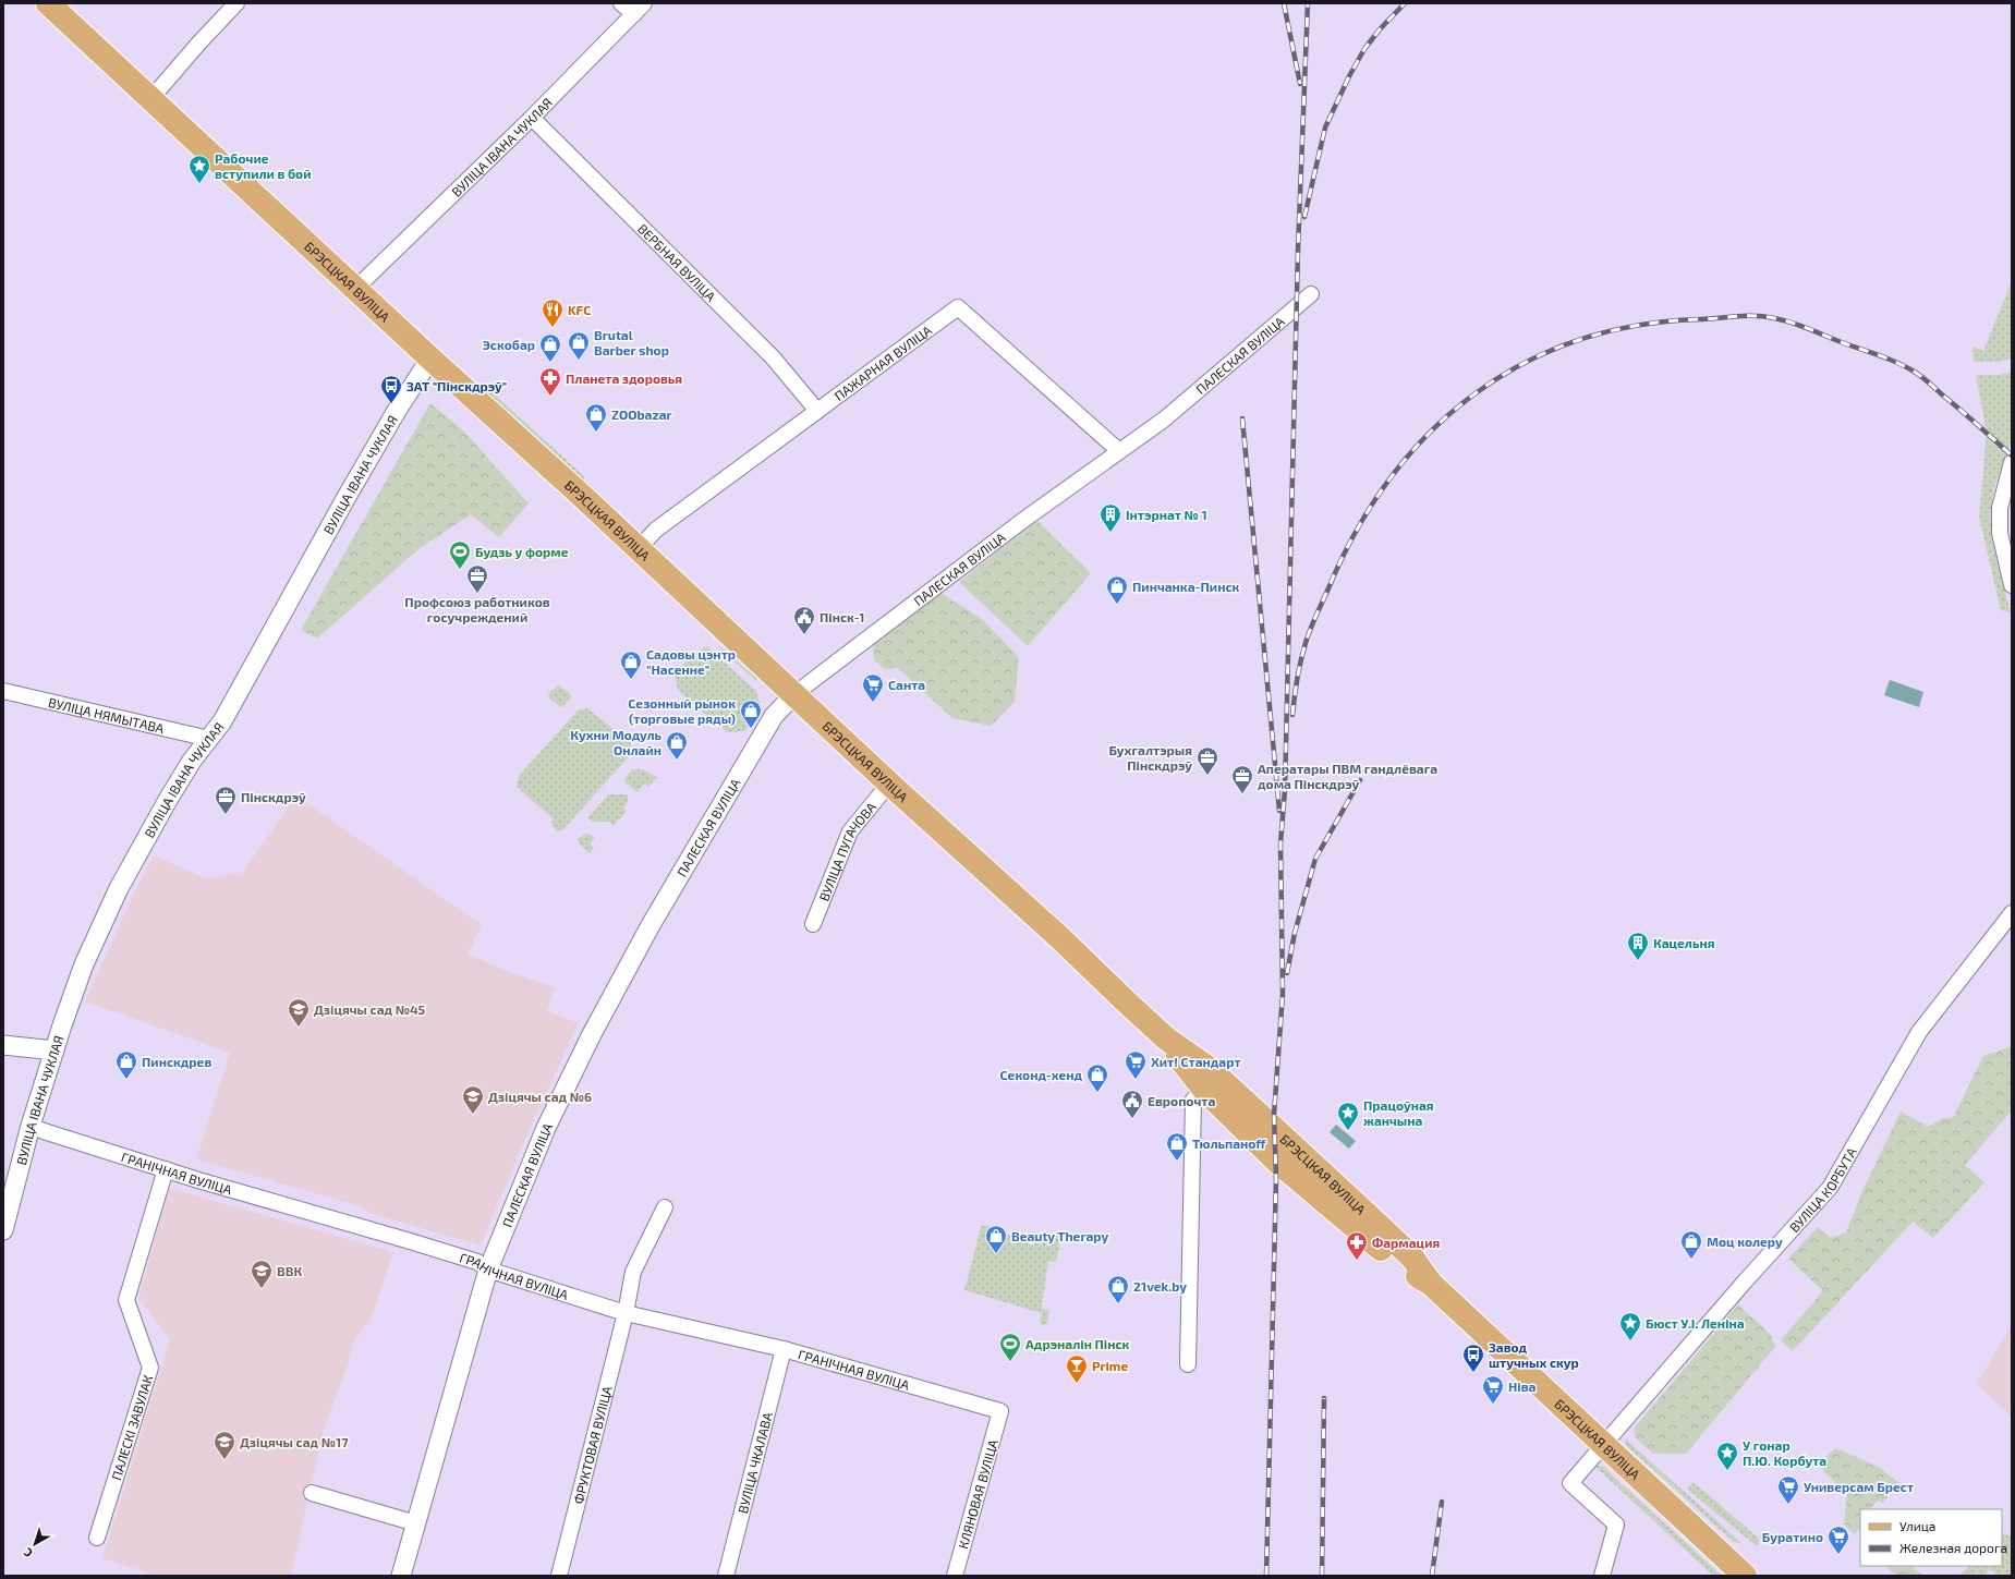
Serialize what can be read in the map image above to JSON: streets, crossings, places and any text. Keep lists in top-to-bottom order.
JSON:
{
  "streets": {
    "main road": ["БРЭСЦКАЯ ВУЛІЦА"],
    "street": [
      "ВУЛІЦА ІВАНА ЧУКЛАЯ",
      "ВЕРБНАЯ ВУЛІЦА",
      "ПАЛЕСКАЯ ВУЛІЦА",
      "ПАЖАРНАЯ ВУЛІЦА",
      "ВУЛІЦА НЯМЫТАВА",
      "ВУЛІЦА ПУГАЧОВА",
      "ГРАНІЧНАЯ ВУЛІЦА",
      "ВУЛІЦА КОРБУТА",
      "ПАЛЕСКІ ЗАВУЛАК",
      "ФРУКТОВАЯ ВУЛІЦА",
      "ВУЛІЦА ЧКАЛАВА",
      "КЛЯНОВАЯ ВУЛІЦА"
    ]
  },
  "crossings": [
    ["ВУЛІЦА ІВАНА ЧУКЛАЯ", "ВЕРБНАЯ ВУЛІЦА"],
    ["ВУЛІЦА ІВАНА ЧУКЛАЯ", "БРЭСЦКАЯ ВУЛІЦА"],
    ["ВУЛІЦА ІВАНА ЧУКЛАЯ", "ВУЛІЦА НЯМЫТАВА"],
    ["ВУЛІЦА ІВАНА ЧУКЛАЯ", "ГРАНІЧНАЯ ВУЛІЦА"],
    ["ВЕРБНАЯ ВУЛІЦА", "ПАЖАРНАЯ ВУЛІЦА"],
    ["БРЭСЦКАЯ ВУЛІЦА", "ПАЛЕСКАЯ ВУЛІЦА"],
    ["БРЭСЦКАЯ ВУЛІЦА", "ПАЖАРНАЯ ВУЛІЦА"],
    ["БРЭСЦКАЯ ВУЛІЦА", "ВУЛІЦА ПУГАЧОВА"],
    ["БРЭСЦКАЯ ВУЛІЦА", "ВУЛІЦА КОРБУТА"],
    ["ПАЛЕСКАЯ ВУЛІЦА", "ПАЖАРНАЯ ВУЛІЦА"],
    ["ПАЛЕСКАЯ ВУЛІЦА", "ГРАНІЧНАЯ ВУЛІЦА"],
    ["ГРАНІЧНАЯ ВУЛІЦА", "ПАЛЕСКІ ЗАВУЛАК"],
    ["ГРАНІЧНАЯ ВУЛІЦА", "ФРУКТОВАЯ ВУЛІЦА"],
    ["ГРАНІЧНАЯ ВУЛІЦА", "ВУЛІЦА ЧКАЛАВА"],
    ["ГРАНІЧНАЯ ВУЛІЦА", "КЛЯНОВАЯ ВУЛІЦА"]
  ],
  "places": {
    "place": [
      "Рабочие вступили в бой",
      "Працоўная жанчына",
      "Бюст У.І. Леніна",
      "У гонар П.Ю. Корбута"
    ],
    "restaurant": ["KFC"],
    "shop": [
      "Brutal Barber shop",
      "Эскобар",
      "ZOObazar",
      "Пинчанка-Пинск",
      "Садовы цэнтр \"Насенне\"",
      "Сезонный рынок (торговые ряды)",
      "Кухни Модуль Онлайн",
      "Пинскдрев",
      "Секонд-хенд",
      "Тюльпанoff",
      "Beauty Therapy",
      "Моц колеру",
      "21vek.by"
    ],
    "pharmacy": ["Планета здоровья", "Фармация"],
    "bus stop": ["ЗАТ \"Пінскдрэў\"", "Завод штучных скур"],
    "building": ["Інтэрнат № 1", "Кацельня"],
    "sports": ["Будзь у форме", "Адрэналін Пінск"],
    "office": [
      "Профсоюз работников госучреждений",
      "Бухгалтэрыя Пінскдрэў",
      "Аператары ПВМ гандлёвага дома Пінскдрэў",
      "Пінскдрэў"
    ],
    "public building": ["Пінск-1", "Европочта"],
    "supermarket": [
      "Санта",
      "Хит! Стандарт",
      "Ніва",
      "Универсам Брест",
      "Буратино"
    ],
    "school or university": [
      "Дзіцячы сад №45",
      "Дзіцячы сад №6",
      "ВВК",
      "Дзіцячы сад №17"
    ],
    "bar": ["Prime"]
  },
  "legend": ["Улица", "Железная дорога"],
  "north": "bottom left"
}
